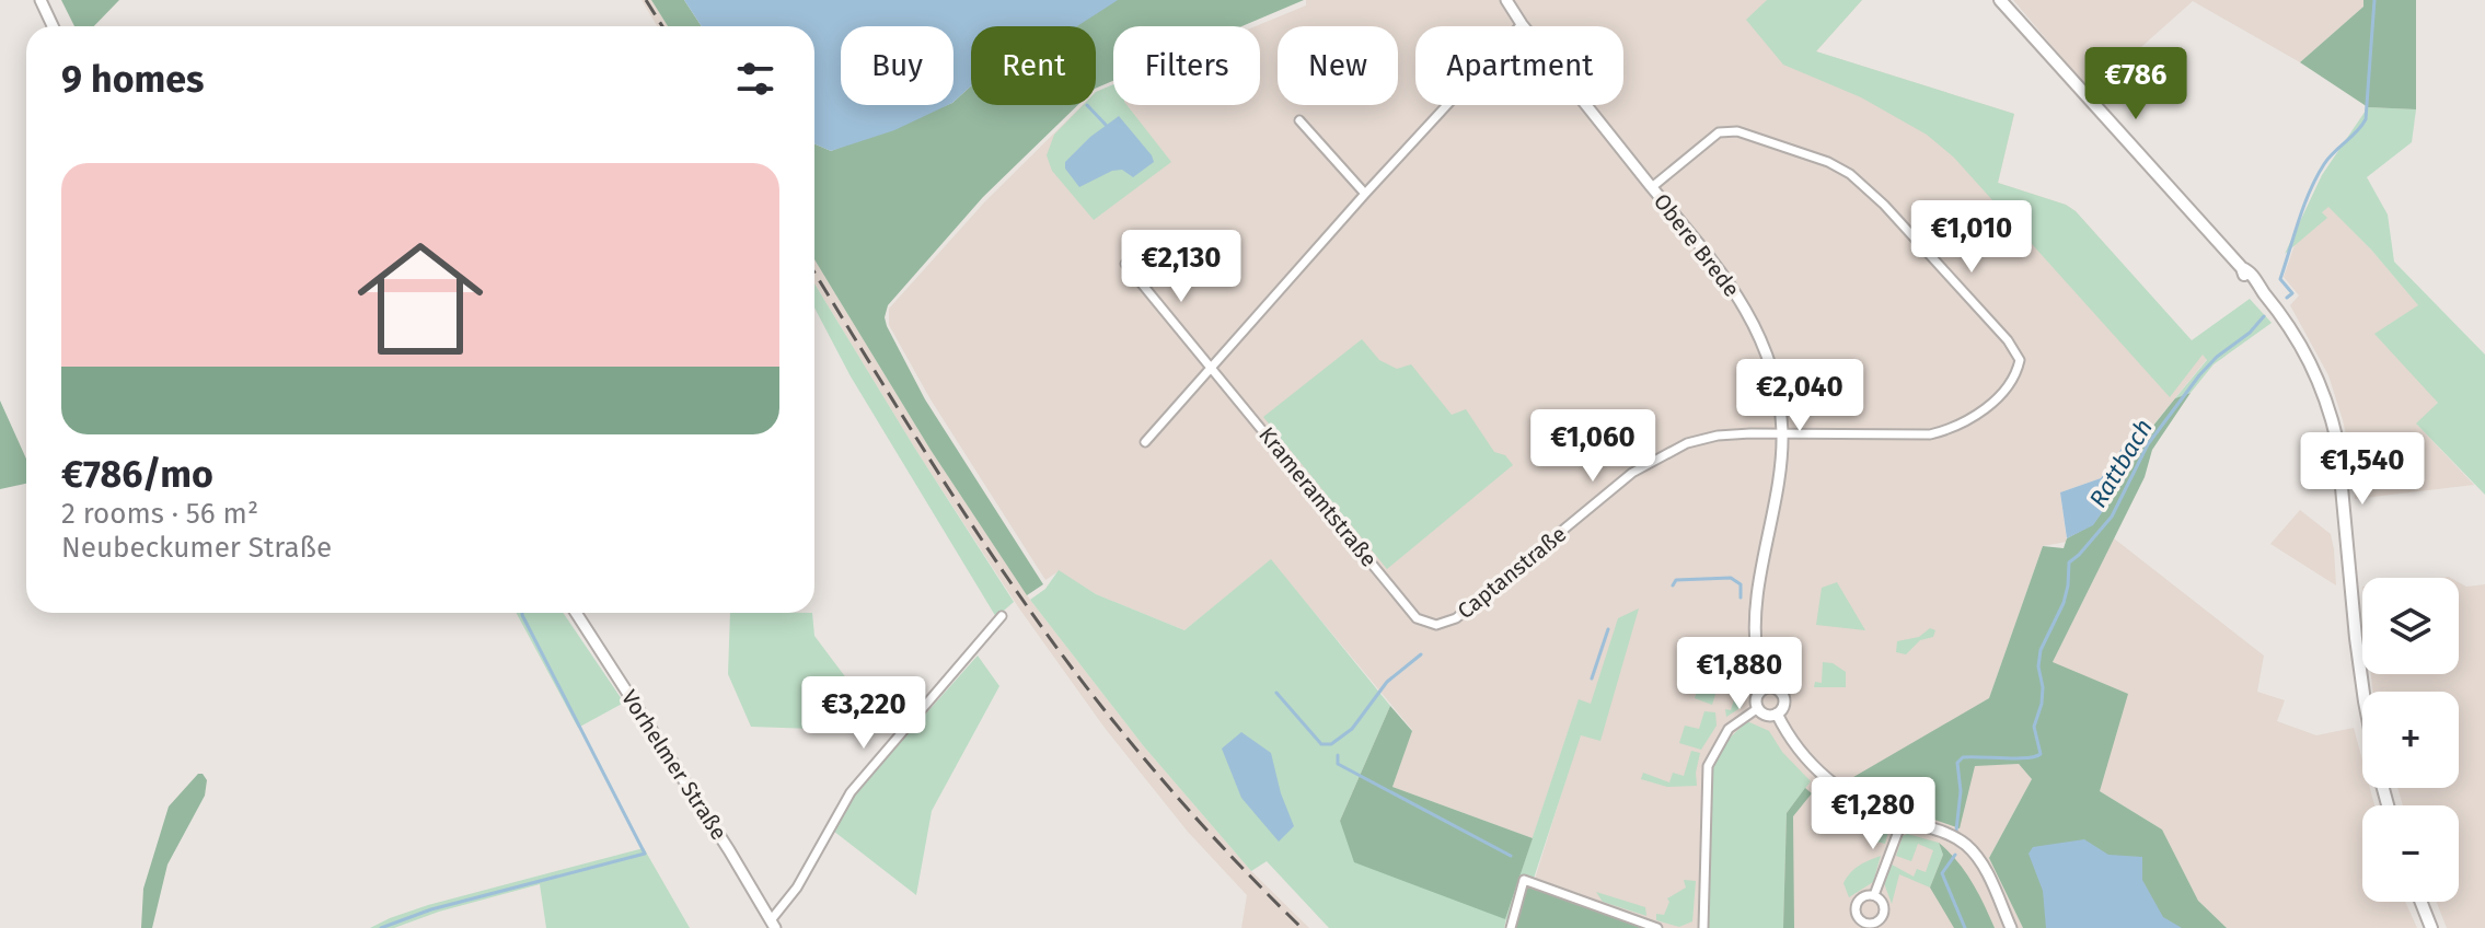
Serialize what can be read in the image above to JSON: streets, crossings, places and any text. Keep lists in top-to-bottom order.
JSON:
{
  "streets": {
    "street": [
      "Obere Brede",
      "Krameramtstraße",
      "Captanstraße",
      "Vorhelmer Straße"
    ]
  },
  "crossings": [
    ["Obere Brede", "Captanstraße"],
    ["Krameramtstraße", "Captanstraße"]
  ],
  "water": ["Rattbach"],
  "page": {
    "chip": [
      "Buy",
      "Rent",
      "Filters",
      "New",
      "Apartment"
    ],
    "heading": "9 homes",
    "price": [
      "€786",
      "€1,010",
      "€2,130",
      "€2,040",
      "€1,060",
      "€1,540",
      "€1,880",
      "€3,220",
      "€1,280"
    ],
    "list": [
      {
        "name": "€786/mo",
        "note": "2 rooms · 56 m² · Neubeckumer Straße"
      }
    ],
    "map_buttons": ["+", "−"]
  }
}
